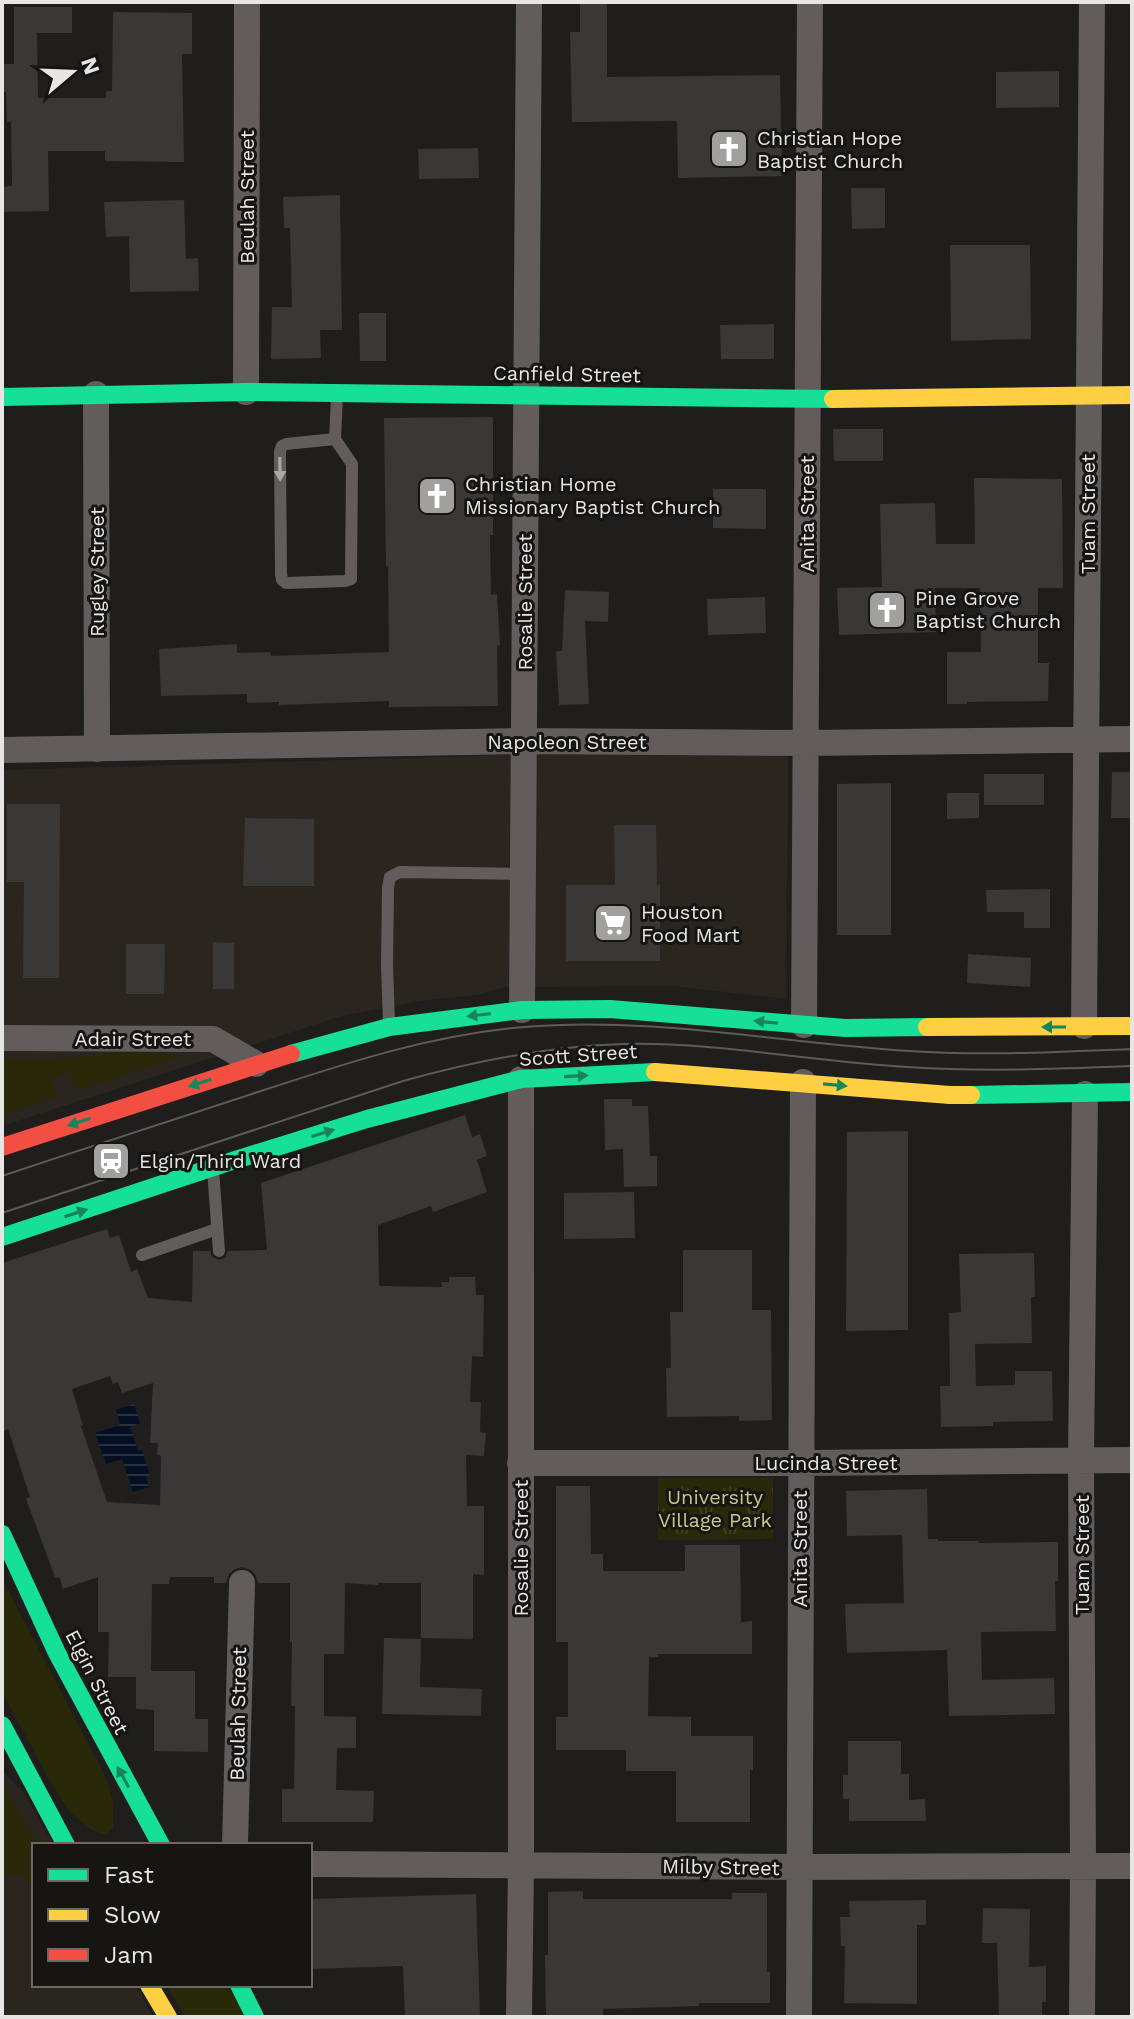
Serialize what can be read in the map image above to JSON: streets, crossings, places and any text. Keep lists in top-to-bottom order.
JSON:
{
  "streets": {
    "main road": ["Canfield Street", "Scott Street", "Elgin Street"],
    "street": [
      "Beulah Street",
      "Anita Street",
      "Tuam Street",
      "Rugley Street",
      "Rosalie Street",
      "Napoleon Street",
      "Adair Street",
      "Lucinda Street",
      "Milby Street"
    ]
  },
  "crossings": [
    ["Beulah Street", "Canfield Street"],
    ["Canfield Street", "Anita Street"],
    ["Canfield Street", "Tuam Street"],
    ["Canfield Street", "Rugley Street"],
    ["Canfield Street", "Rosalie Street"],
    ["Anita Street", "Napoleon Street"],
    ["Anita Street", "Scott Street"],
    ["Anita Street", "Lucinda Street"],
    ["Anita Street", "Milby Street"],
    ["Tuam Street", "Napoleon Street"],
    ["Tuam Street", "Scott Street"],
    ["Tuam Street", "Lucinda Street"],
    ["Tuam Street", "Milby Street"],
    ["Rugley Street", "Napoleon Street"],
    ["Rosalie Street", "Napoleon Street"],
    ["Rosalie Street", "Scott Street"],
    ["Rosalie Street", "Lucinda Street"],
    ["Rosalie Street", "Milby Street"],
    ["Adair Street", "Scott Street"]
  ],
  "parks": ["University Village Park"],
  "places": {
    "church": ["Christian Hope Baptist Church", "Christian Home Missionary Baptist Church", "Pine Grove Baptist Church"],
    "supermarket": ["Houston Food Mart"],
    "station": ["Elgin/Third Ward"]
  },
  "legend": ["Fast", "Slow", "Jam"],
  "north": "right"
}
